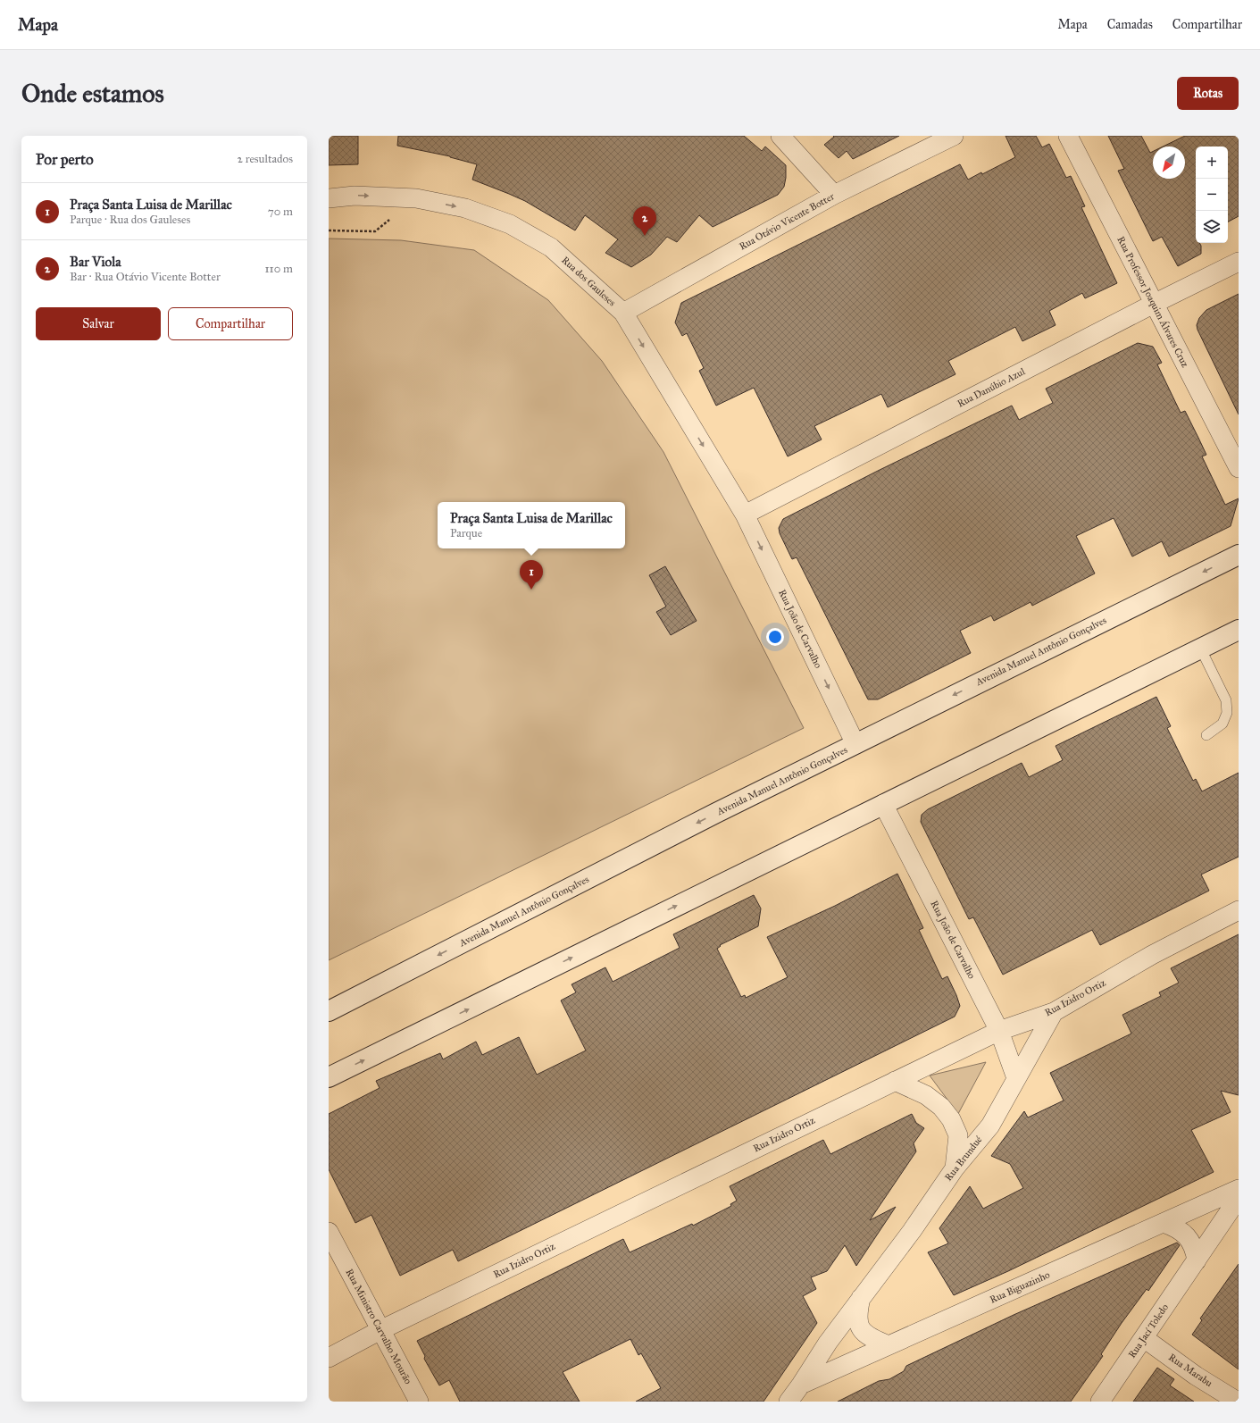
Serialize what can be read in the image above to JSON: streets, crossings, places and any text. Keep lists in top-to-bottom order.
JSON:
{
  "streets": {
    "main road": ["Avenida Manuel Antônio Gonçalves"],
    "street": [
      "Rua Otávio Vicente Botter",
      "Rua dos Gauleses",
      "Rua Professor Joaquim Álvares Cruz",
      "Rua Danúbio Azul",
      "Rua João de Carvalho",
      "Rua Izidro Ortiz",
      "Rua Brundué",
      "Rua Biguazinho",
      "Rua Ministro Carvalho Mourão",
      "Rua Jací Toledo",
      "Rua Marabu"
    ]
  },
  "crossings": [
    ["Rua Otávio Vicente Botter", "Rua dos Gauleses"],
    ["Rua dos Gauleses", "Rua Danúbio Azul"],
    ["Rua dos Gauleses", "Rua João de Carvalho"],
    ["Rua Professor Joaquim Álvares Cruz", "Rua Danúbio Azul"],
    ["Rua Danúbio Azul", "Rua João de Carvalho"],
    ["Rua João de Carvalho", "Avenida Manuel Antônio Gonçalves"],
    ["Rua João de Carvalho", "Rua Izidro Ortiz"],
    ["Rua João de Carvalho", "Rua Brundué"],
    ["Rua Izidro Ortiz", "Rua Brundué"],
    ["Rua Izidro Ortiz", "Rua Ministro Carvalho Mourão"],
    ["Rua Brundué", "Rua Biguazinho"],
    ["Rua Jací Toledo", "Rua Marabu"]
  ],
  "one_way": ["Rua dos Gauleses", "Rua João de Carvalho"],
  "north": "bottom left",
  "page": {
    "header": "Mapa",
    "nav": ["Mapa", "Camadas", "Compartilhar"],
    "buttons": [
      "Rotas",
      ["Salvar", "Compartilhar"]
    ],
    "title": "Onde estamos",
    "heading": ["Por perto", "2 resultados"],
    "map_buttons": ["+", "−"],
    "list": [
      {
        "mark": "1",
        "name": "Praça Santa Luisa de Marillac",
        "note": "Parque · Rua dos Gauleses",
        "value": "70 m"
      },
      {
        "mark": "2",
        "name": "Bar Viola",
        "note": "Bar · Rua Otávio Vicente Botter",
        "value": "110 m"
      }
    ],
    "pins": ["2", "1"],
    "popup": ["Praça Santa Luisa de Marillac", "Parque"]
  }
}
